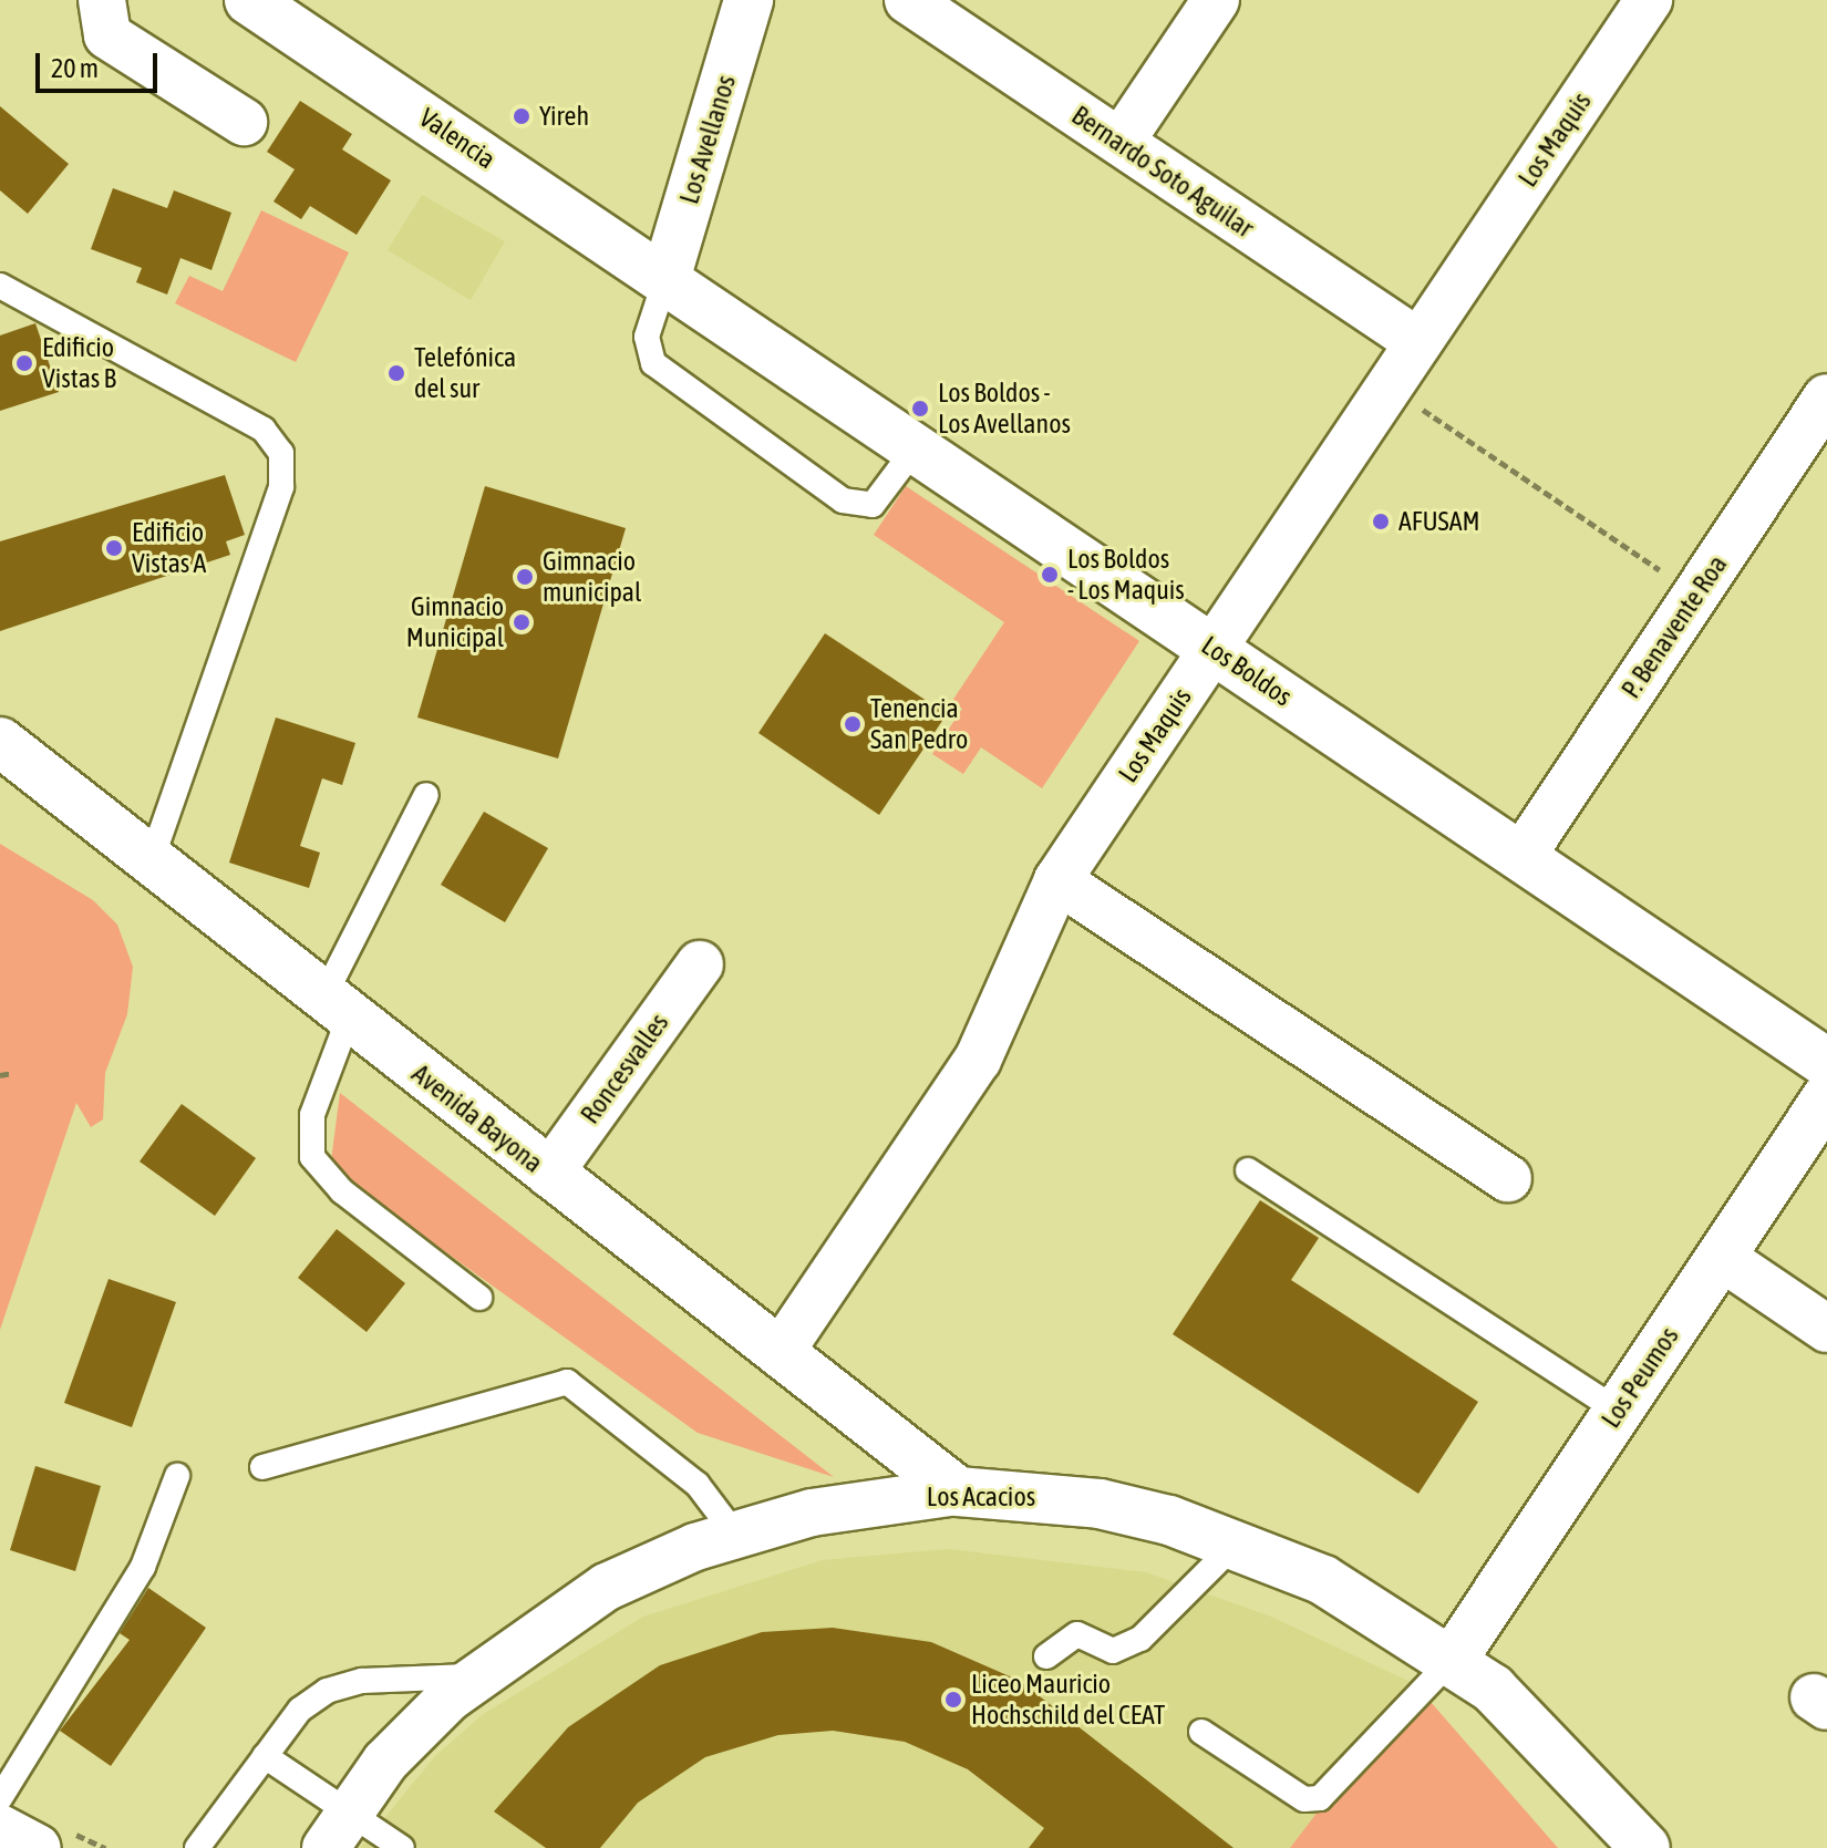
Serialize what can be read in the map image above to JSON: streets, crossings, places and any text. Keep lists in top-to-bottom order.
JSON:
{
  "streets": {
    "street": [
      "Valencia",
      "Los Avellanos",
      "Los Maquis",
      "Bernardo Soto Aguilar",
      "P. Benavente Roa",
      "Los Boldos",
      "Roncesvalles",
      "Avenida Bayona",
      "Los Peumos",
      "Los Acacios"
    ]
  },
  "crossings": [
    ["Valencia", "Los Avellanos"],
    ["Valencia", "Los Boldos"],
    ["Los Avellanos", "Los Boldos"],
    ["Los Maquis", "Bernardo Soto Aguilar"],
    ["Los Maquis", "Los Boldos"],
    ["Los Maquis", "Avenida Bayona"],
    ["P. Benavente Roa", "Los Boldos"],
    ["Roncesvalles", "Avenida Bayona"],
    ["Avenida Bayona", "Los Acacios"],
    ["Los Peumos", "Los Acacios"]
  ],
  "places": [
    "Yireh",
    "Edificio Vistas B",
    "Telefónica del sur",
    "Los Boldos - Los Avellanos",
    "AFUSAM",
    "Edificio Vistas A",
    "Los Boldos - Los Maquis",
    "Gimnacio municipal",
    "Gimnacio Municipal",
    "Tenencia San Pedro",
    "Liceo Mauricio Hochschild del CEAT"
  ],
  "scale_bar": "20 m"
}
